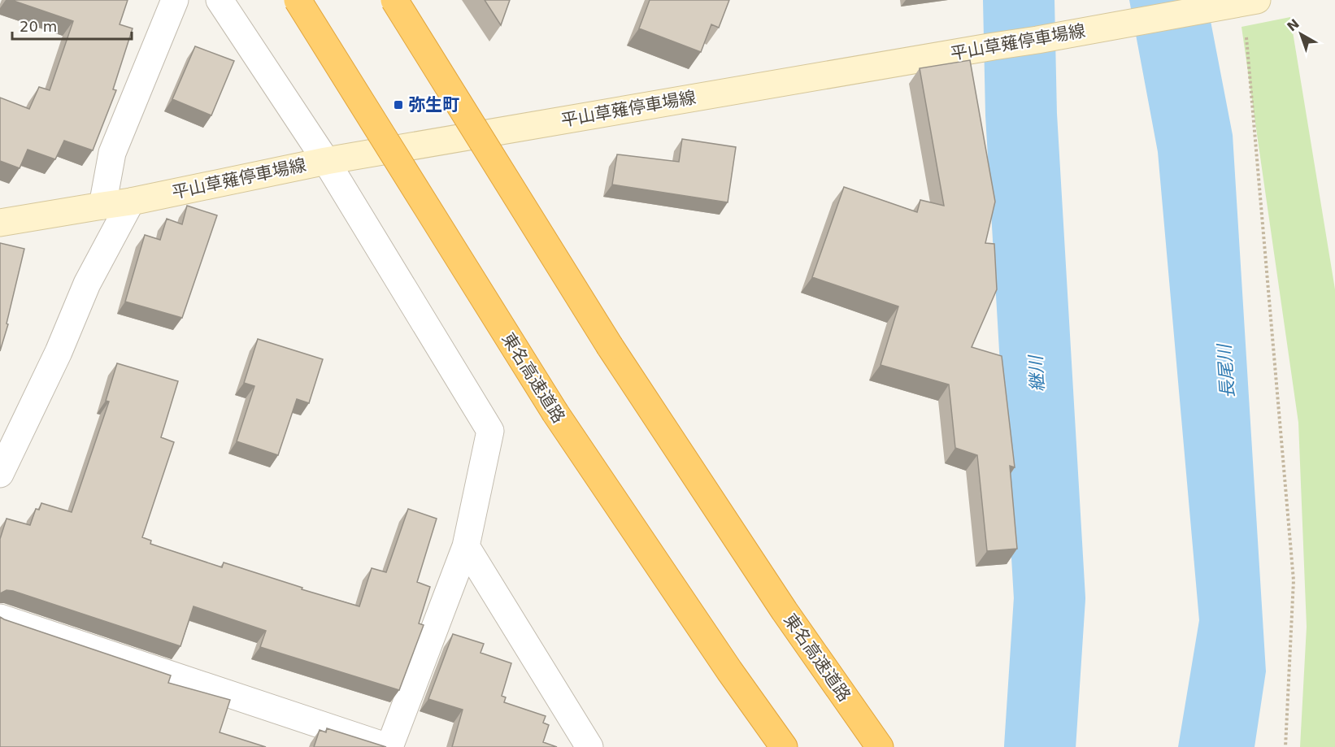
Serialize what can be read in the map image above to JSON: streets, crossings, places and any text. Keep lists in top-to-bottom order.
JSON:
{
  "streets": {
    "highway": ["東名高速道路"],
    "main road": ["平山草薙停車場線"]
  },
  "water": ["長尾川", "継川"],
  "places": {
    "transit": ["弥生町"]
  },
  "scale_bar": "20 m",
  "north": "top left"
}
